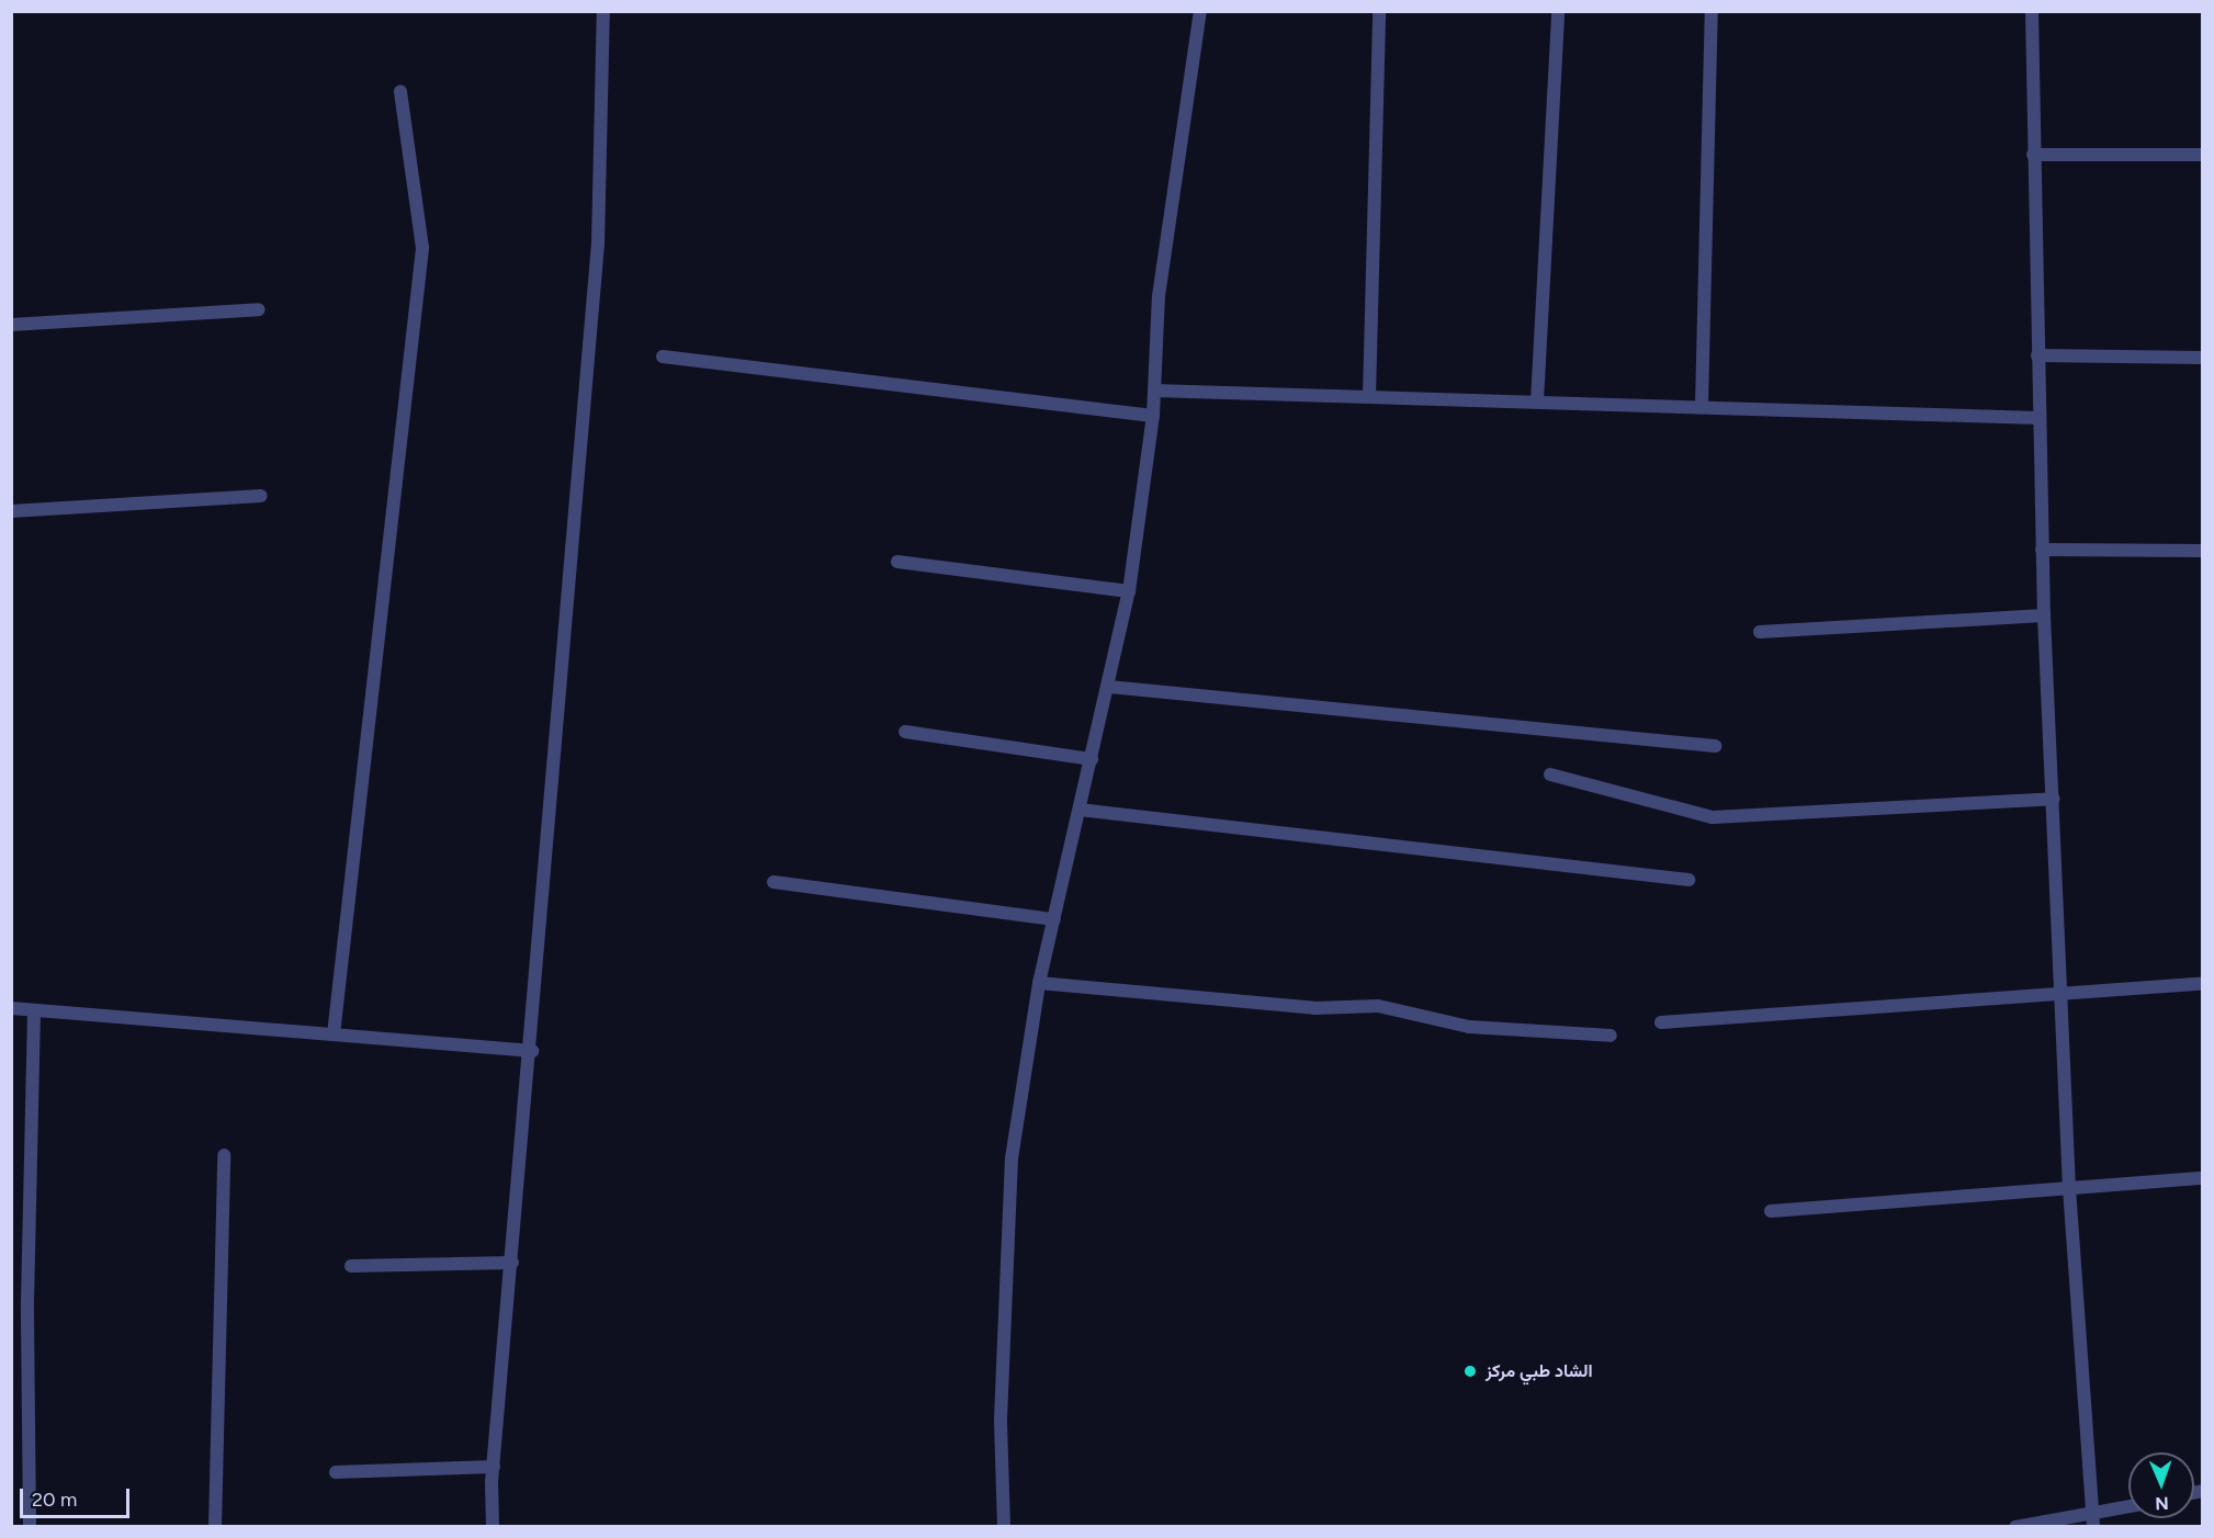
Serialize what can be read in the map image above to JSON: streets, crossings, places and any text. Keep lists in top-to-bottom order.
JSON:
{
  "places": ["الشاد طبي مرکز"],
  "scale_bar": "20 m",
  "north": "bottom"
}
